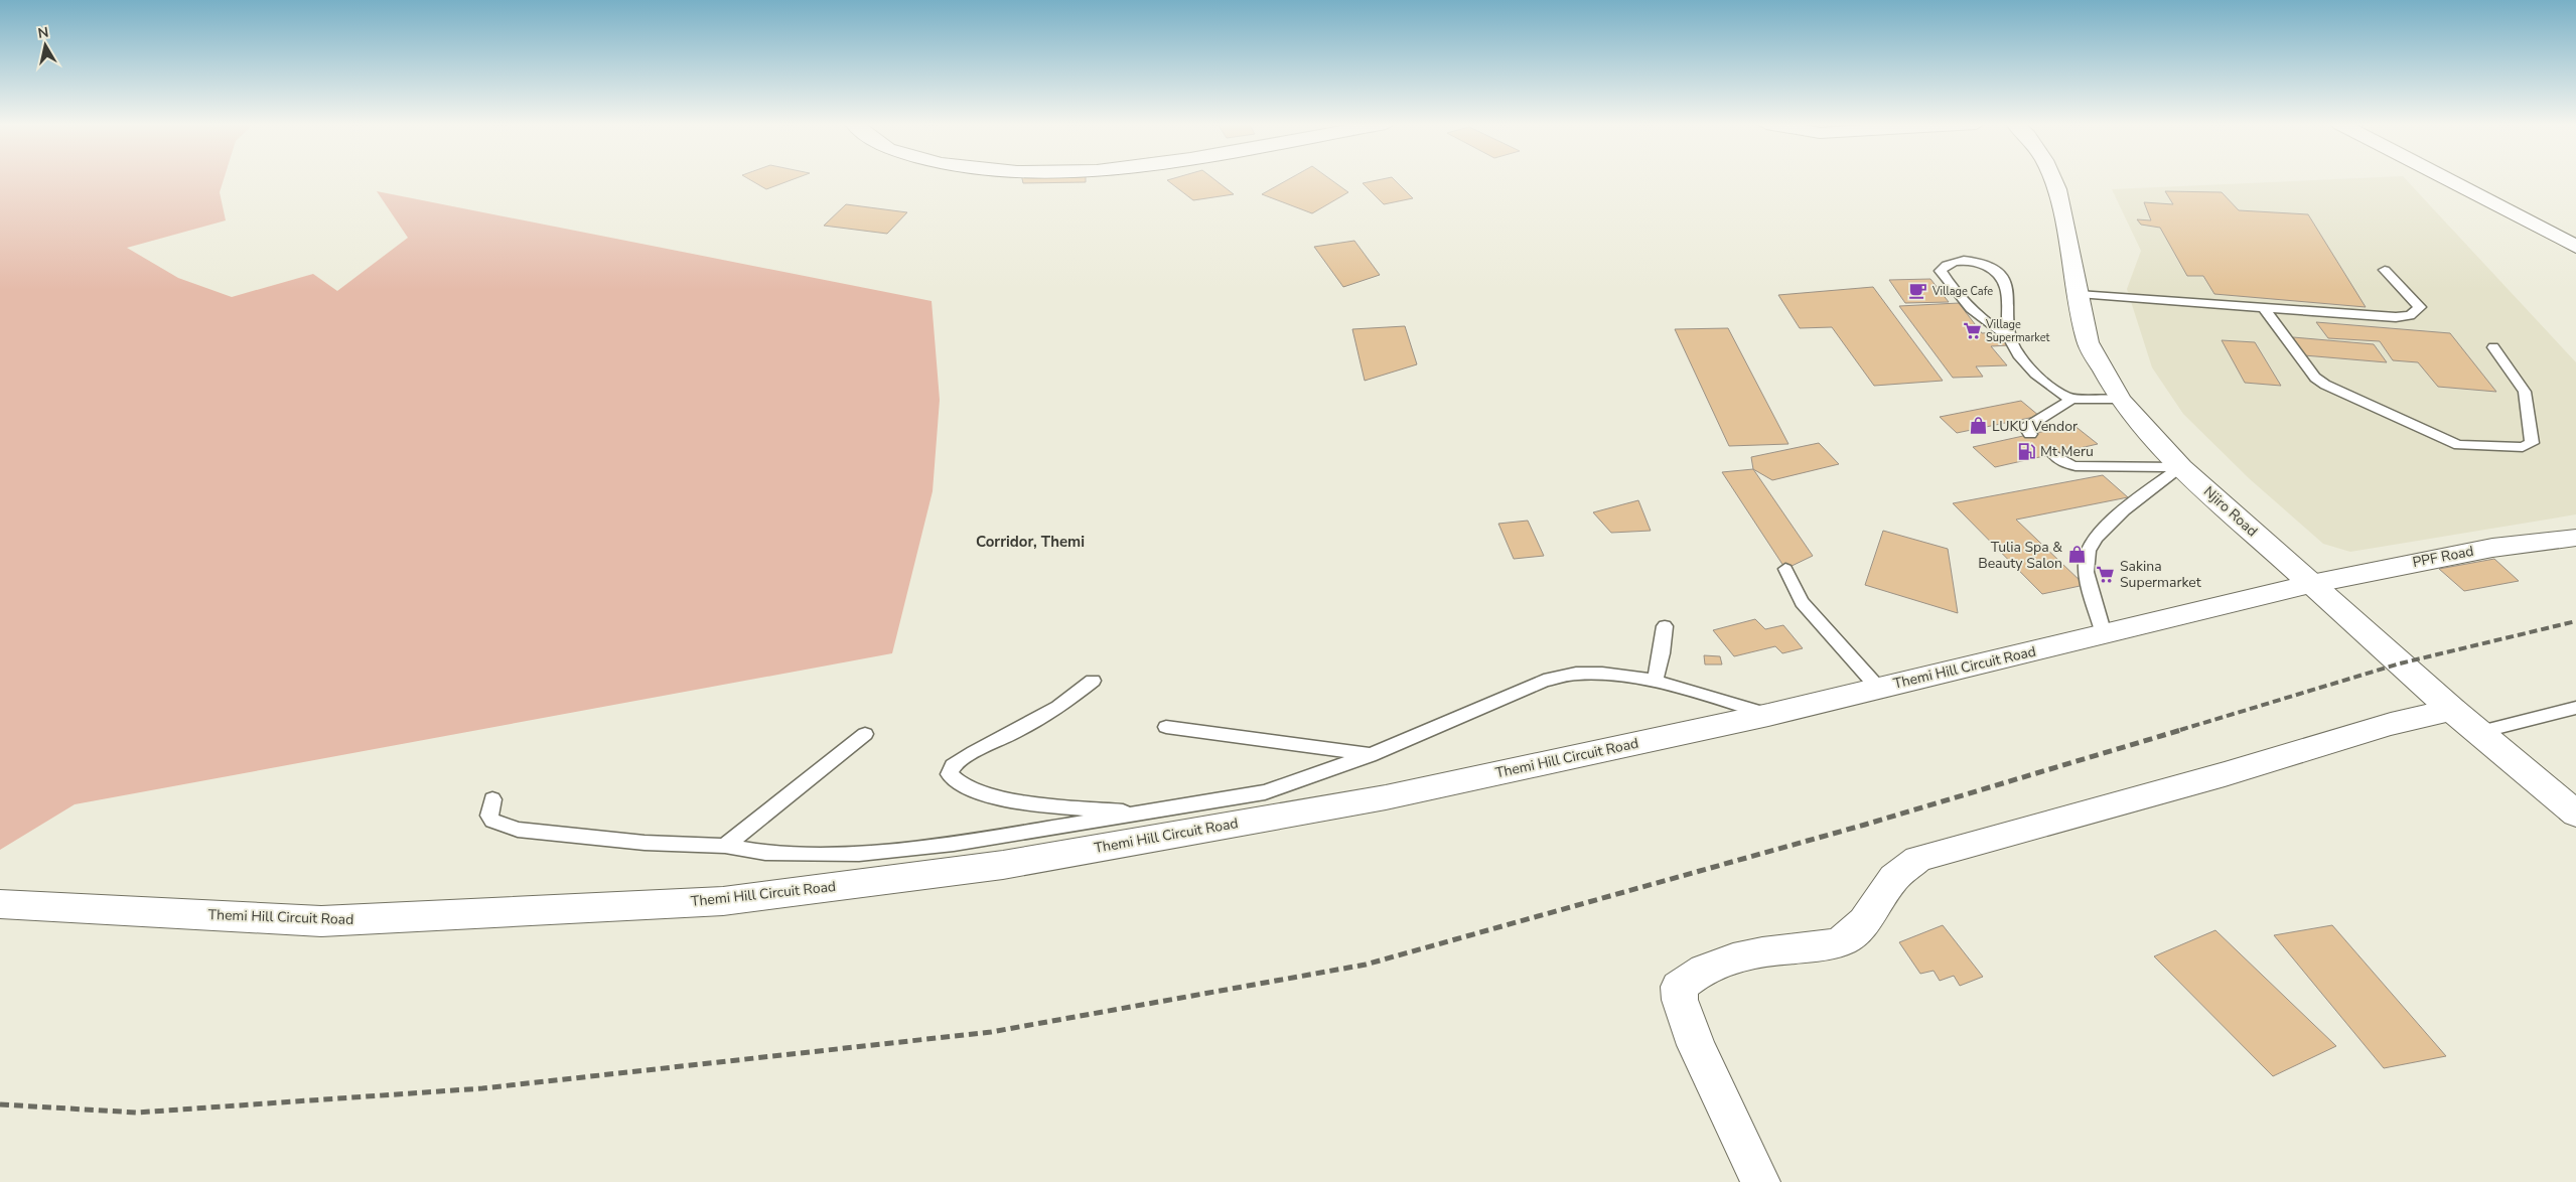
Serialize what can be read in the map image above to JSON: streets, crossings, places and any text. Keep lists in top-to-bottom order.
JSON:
{
  "streets": {
    "street": ["Njiro Road", "PPF Road", "Themi Hill Circuit Road"]
  },
  "crossings": [
    ["Njiro Road", "PPF Road"],
    ["Njiro Road", "Themi Hill Circuit Road"],
    ["PPF Road", "Themi Hill Circuit Road"]
  ],
  "districts": ["Corridor, Themi"],
  "places": {
    "cafe": ["Village Cafe"],
    "supermarket": ["Village Supermarket", "Sakina Supermarket"],
    "shop": ["LUKU Vendor", "Tulia Spa & Beauty Salon"],
    "fuel station": ["Mt Meru"]
  },
  "north": "top"
}
